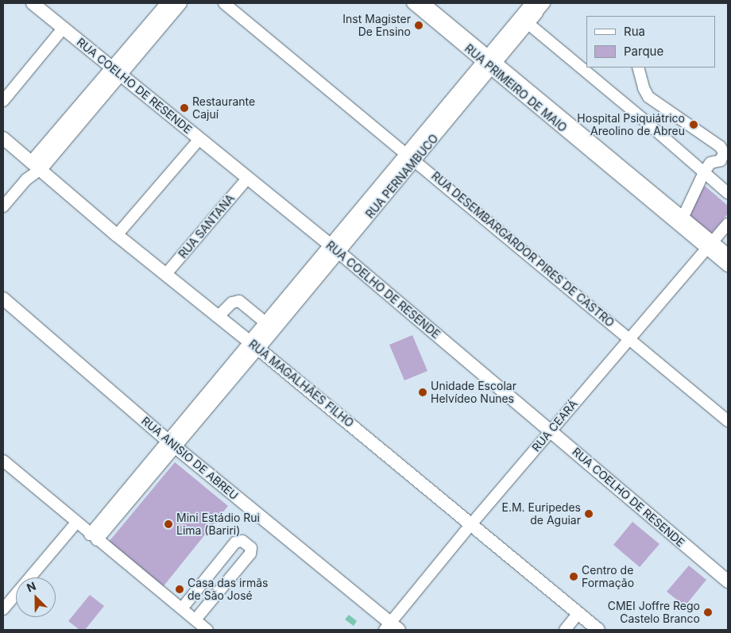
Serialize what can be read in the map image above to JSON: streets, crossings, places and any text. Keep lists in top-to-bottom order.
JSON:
{
  "streets": {
    "main road": [
      "RUA COELHO DE RESENDE",
      "RUA PERNAMBUCO",
      "RUA MAGALHÃES FILHO",
      "RUA ANISIO DE ABREU"
    ],
    "street": [
      "RUA PRIMEIRO DE MAIO",
      "RUA SANTANA",
      "RUA DESEMBARGARDOR PIRES DE CASTRO",
      "RUA CEARÁ"
    ]
  },
  "crossings": [
    ["RUA COELHO DE RESENDE", "RUA PERNAMBUCO"],
    ["RUA COELHO DE RESENDE", "RUA SANTANA"],
    ["RUA COELHO DE RESENDE", "RUA CEARÁ"],
    ["RUA PRIMEIRO DE MAIO", "RUA PERNAMBUCO"],
    ["RUA PRIMEIRO DE MAIO", "RUA CEARÁ"],
    ["RUA PERNAMBUCO", "RUA DESEMBARGARDOR PIRES DE CASTRO"],
    ["RUA PERNAMBUCO", "RUA MAGALHÃES FILHO"],
    ["RUA SANTANA", "RUA MAGALHÃES FILHO"],
    ["RUA DESEMBARGARDOR PIRES DE CASTRO", "RUA CEARÁ"],
    ["RUA MAGALHÃES FILHO", "RUA CEARÁ"],
    ["RUA CEARÁ", "RUA ANISIO DE ABREU"]
  ],
  "places": [
    "Inst Magister De Ensino",
    "Restaurante Cajuí",
    "Hospital Psiquiátrico Areolino de Abreu",
    "Unidade Escolar Helvídeo Nunes",
    "E.M. Euripedes de Aguiar",
    "Mini Estádio Rui Lima (Bariri)",
    "Centro de Formação",
    "Casa das irmãs de São José",
    "CMEI Joffre Rego Castelo Branco"
  ],
  "legend": ["Rua", "Parque"],
  "north": "top left"
}
